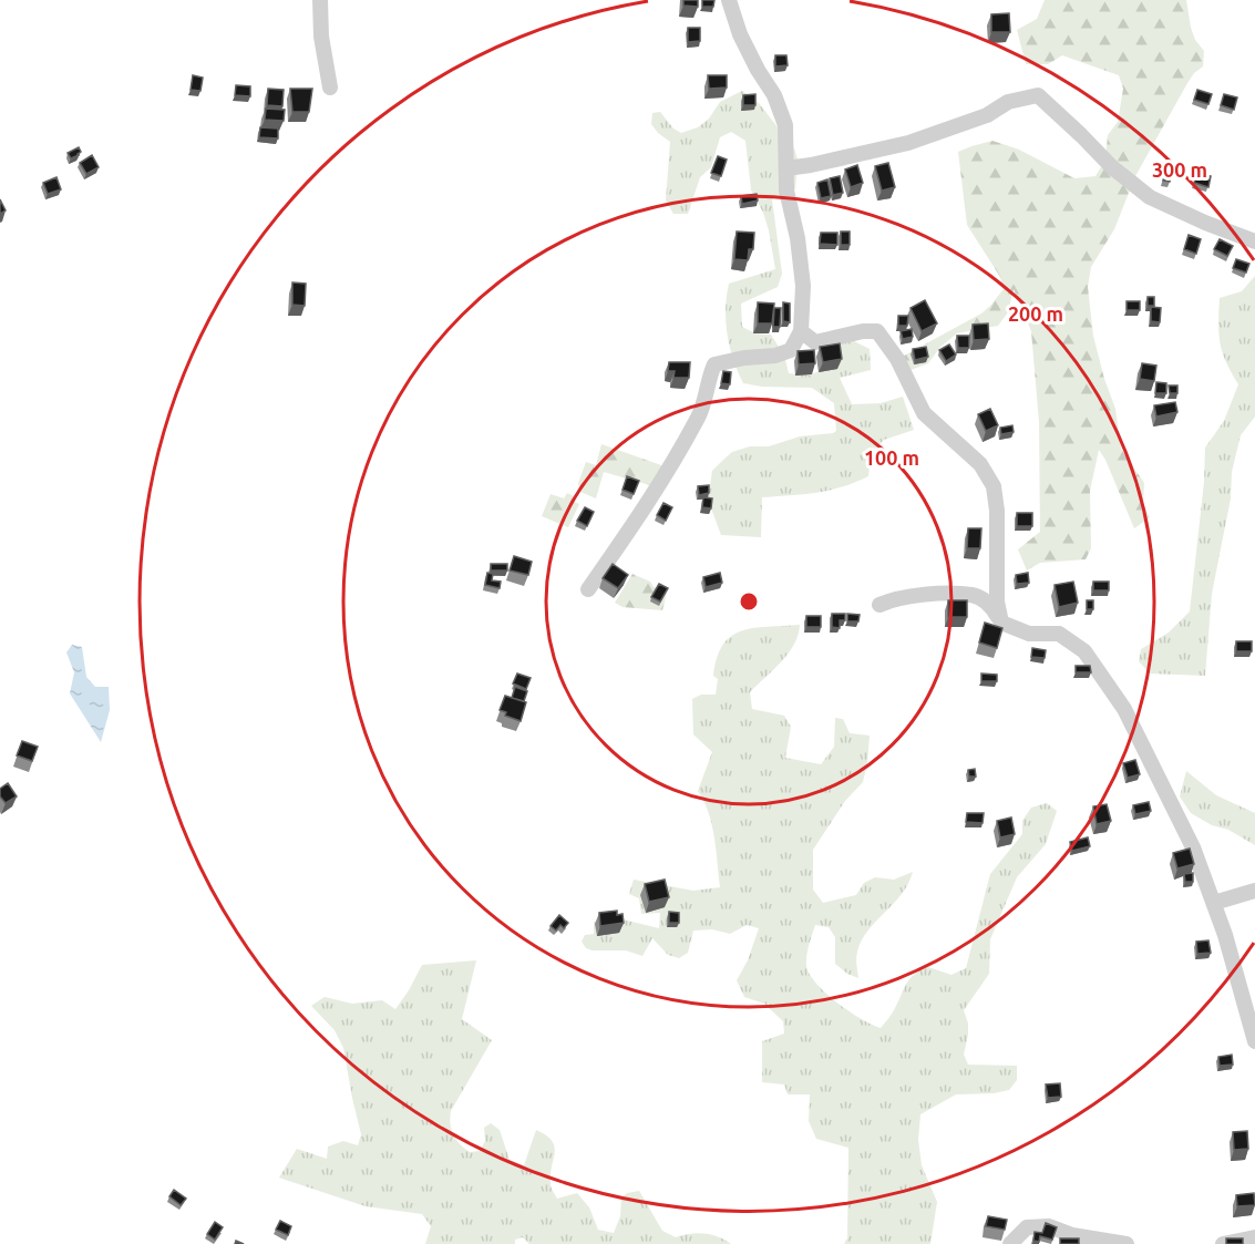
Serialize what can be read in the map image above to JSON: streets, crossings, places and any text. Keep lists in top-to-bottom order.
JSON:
{
  "rings": ["300 m", "200 m", "100 m"]
}
